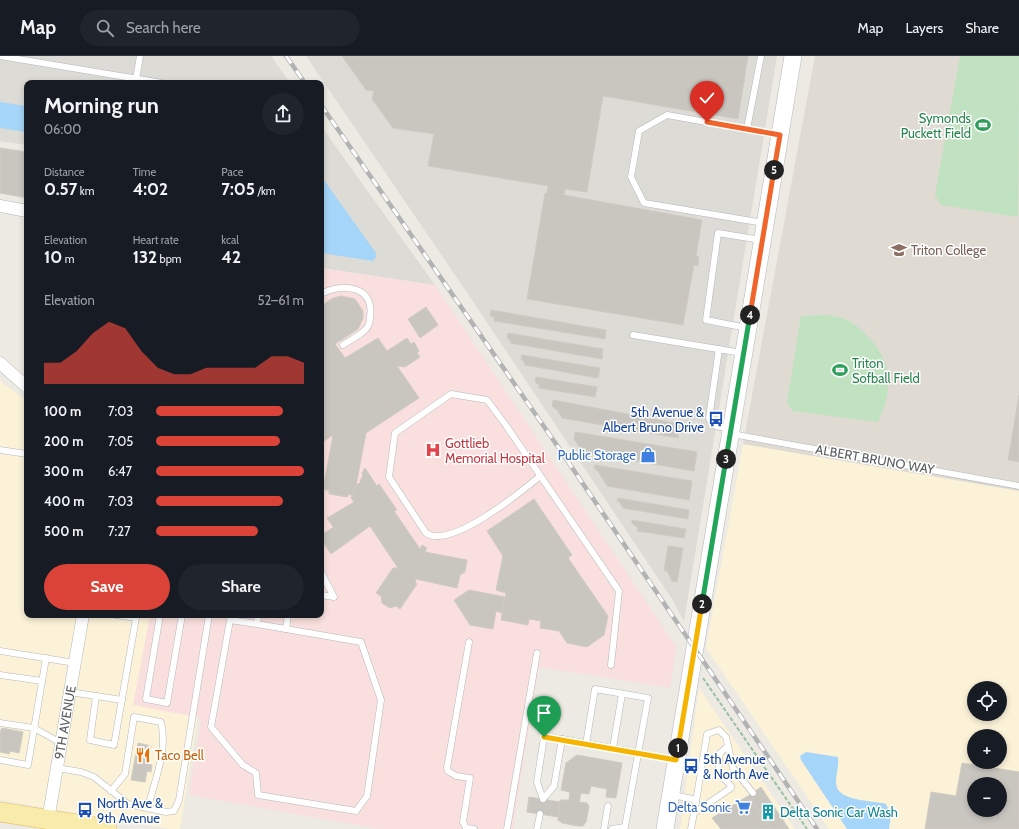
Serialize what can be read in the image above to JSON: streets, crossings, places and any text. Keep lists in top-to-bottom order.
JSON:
{
  "streets": {
    "street": ["9TH AVENUE"],
    "lane": ["ALBERT BRUNO WAY"]
  },
  "places": {
    "sports": ["Symonds Puckett Field", "Triton Sofball Field"],
    "school or university": ["Triton College"],
    "bus stop": ["5th Avenue & Albert Bruno Drive", "5th Avenue & North Ave", "North Ave & 9th Avenue"],
    "hospital": ["Gottlieb Memorial Hospital"],
    "shop": ["Public Storage"],
    "restaurant": ["Taco Bell"],
    "supermarket": ["Delta Sonic"],
    "building": ["Delta Sonic Car Wash"]
  },
  "page": {
    "header": "Map",
    "search": "Search here",
    "nav": ["Map", "Layers", "Share"],
    "heading": ["Morning run", "06:00"],
    "stats": [
      ["Distance", "0.57 km"],
      ["Time", "4:02"],
      ["Pace", "7:05 /km"],
      ["Elevation", "10 m"],
      ["Heart rate", "132 bpm"],
      ["kcal", "42"]
    ],
    "pins": [
      "5",
      "4",
      "3",
      "2",
      "1"
    ],
    "chart": ["Elevation", "52–61 m"],
    "list": [
      {
        "name": "100 m",
        "note": "7:03"
      },
      {
        "name": "200 m",
        "note": "7:05"
      },
      {
        "name": "300 m",
        "note": "6:47"
      },
      {
        "name": "400 m",
        "note": "7:03"
      },
      {
        "name": "500 m",
        "note": "7:27"
      }
    ],
    "buttons": ["Save", "Share"],
    "map_buttons": ["+", "−"]
  }
}
